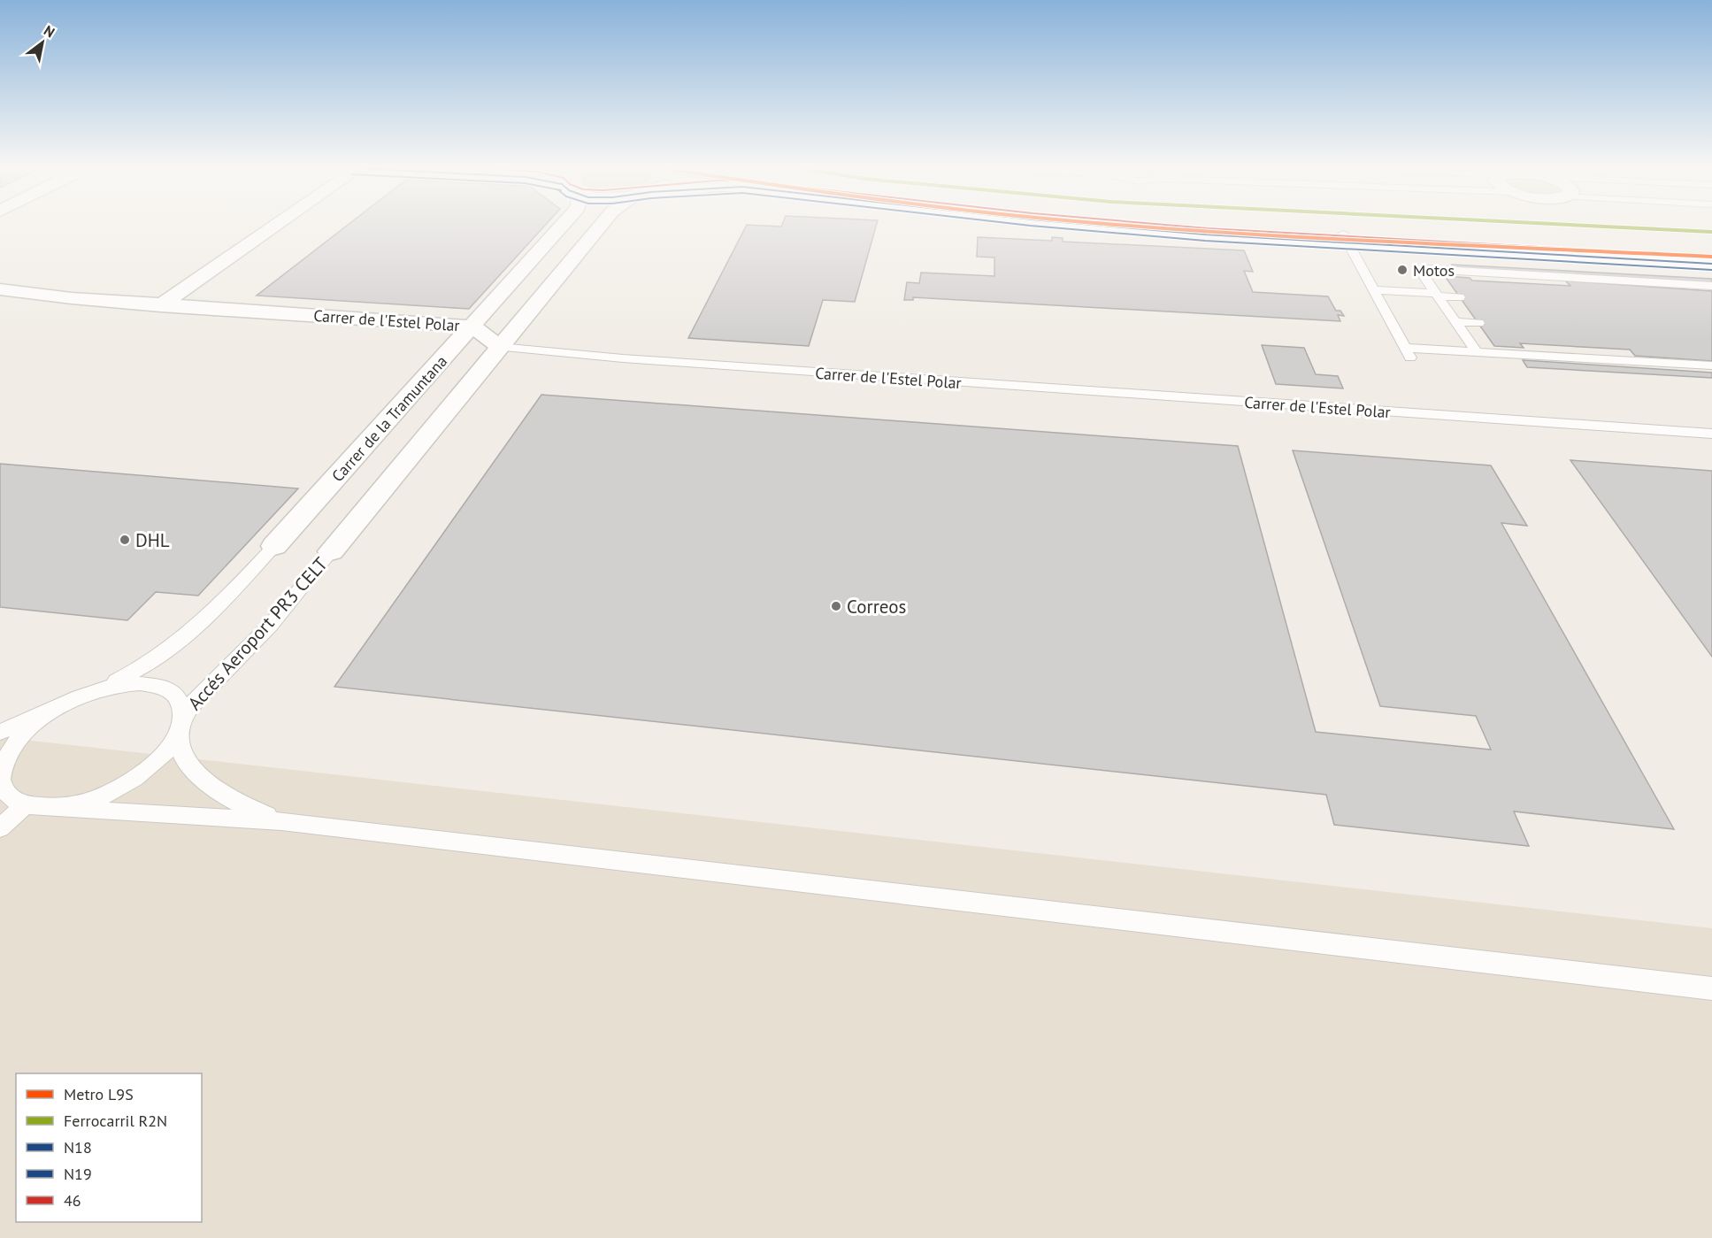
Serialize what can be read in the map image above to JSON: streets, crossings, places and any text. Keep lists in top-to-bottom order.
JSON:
{
  "streets": {
    "street": ["Carrer de l'Estel Polar", "Carrer de la Tramuntana"],
    "lane": ["Accés Aeroport PR3 CELT"]
  },
  "crossings": [
    ["Carrer de l'Estel Polar", "Carrer de la Tramuntana"],
    ["Carrer de la Tramuntana", "Accés Aeroport PR3 CELT"]
  ],
  "places": ["Motos", "DHL", "Correos"],
  "lines": [
    "metro line L9S",
    "rail line R2N",
    "transit line N18",
    "transit line N19",
    "transit line 46"
  ],
  "legend": [
    "Metro L9S",
    "Ferrocarril R2N",
    "N18",
    "N19",
    "46"
  ],
  "north": "top right"
}
